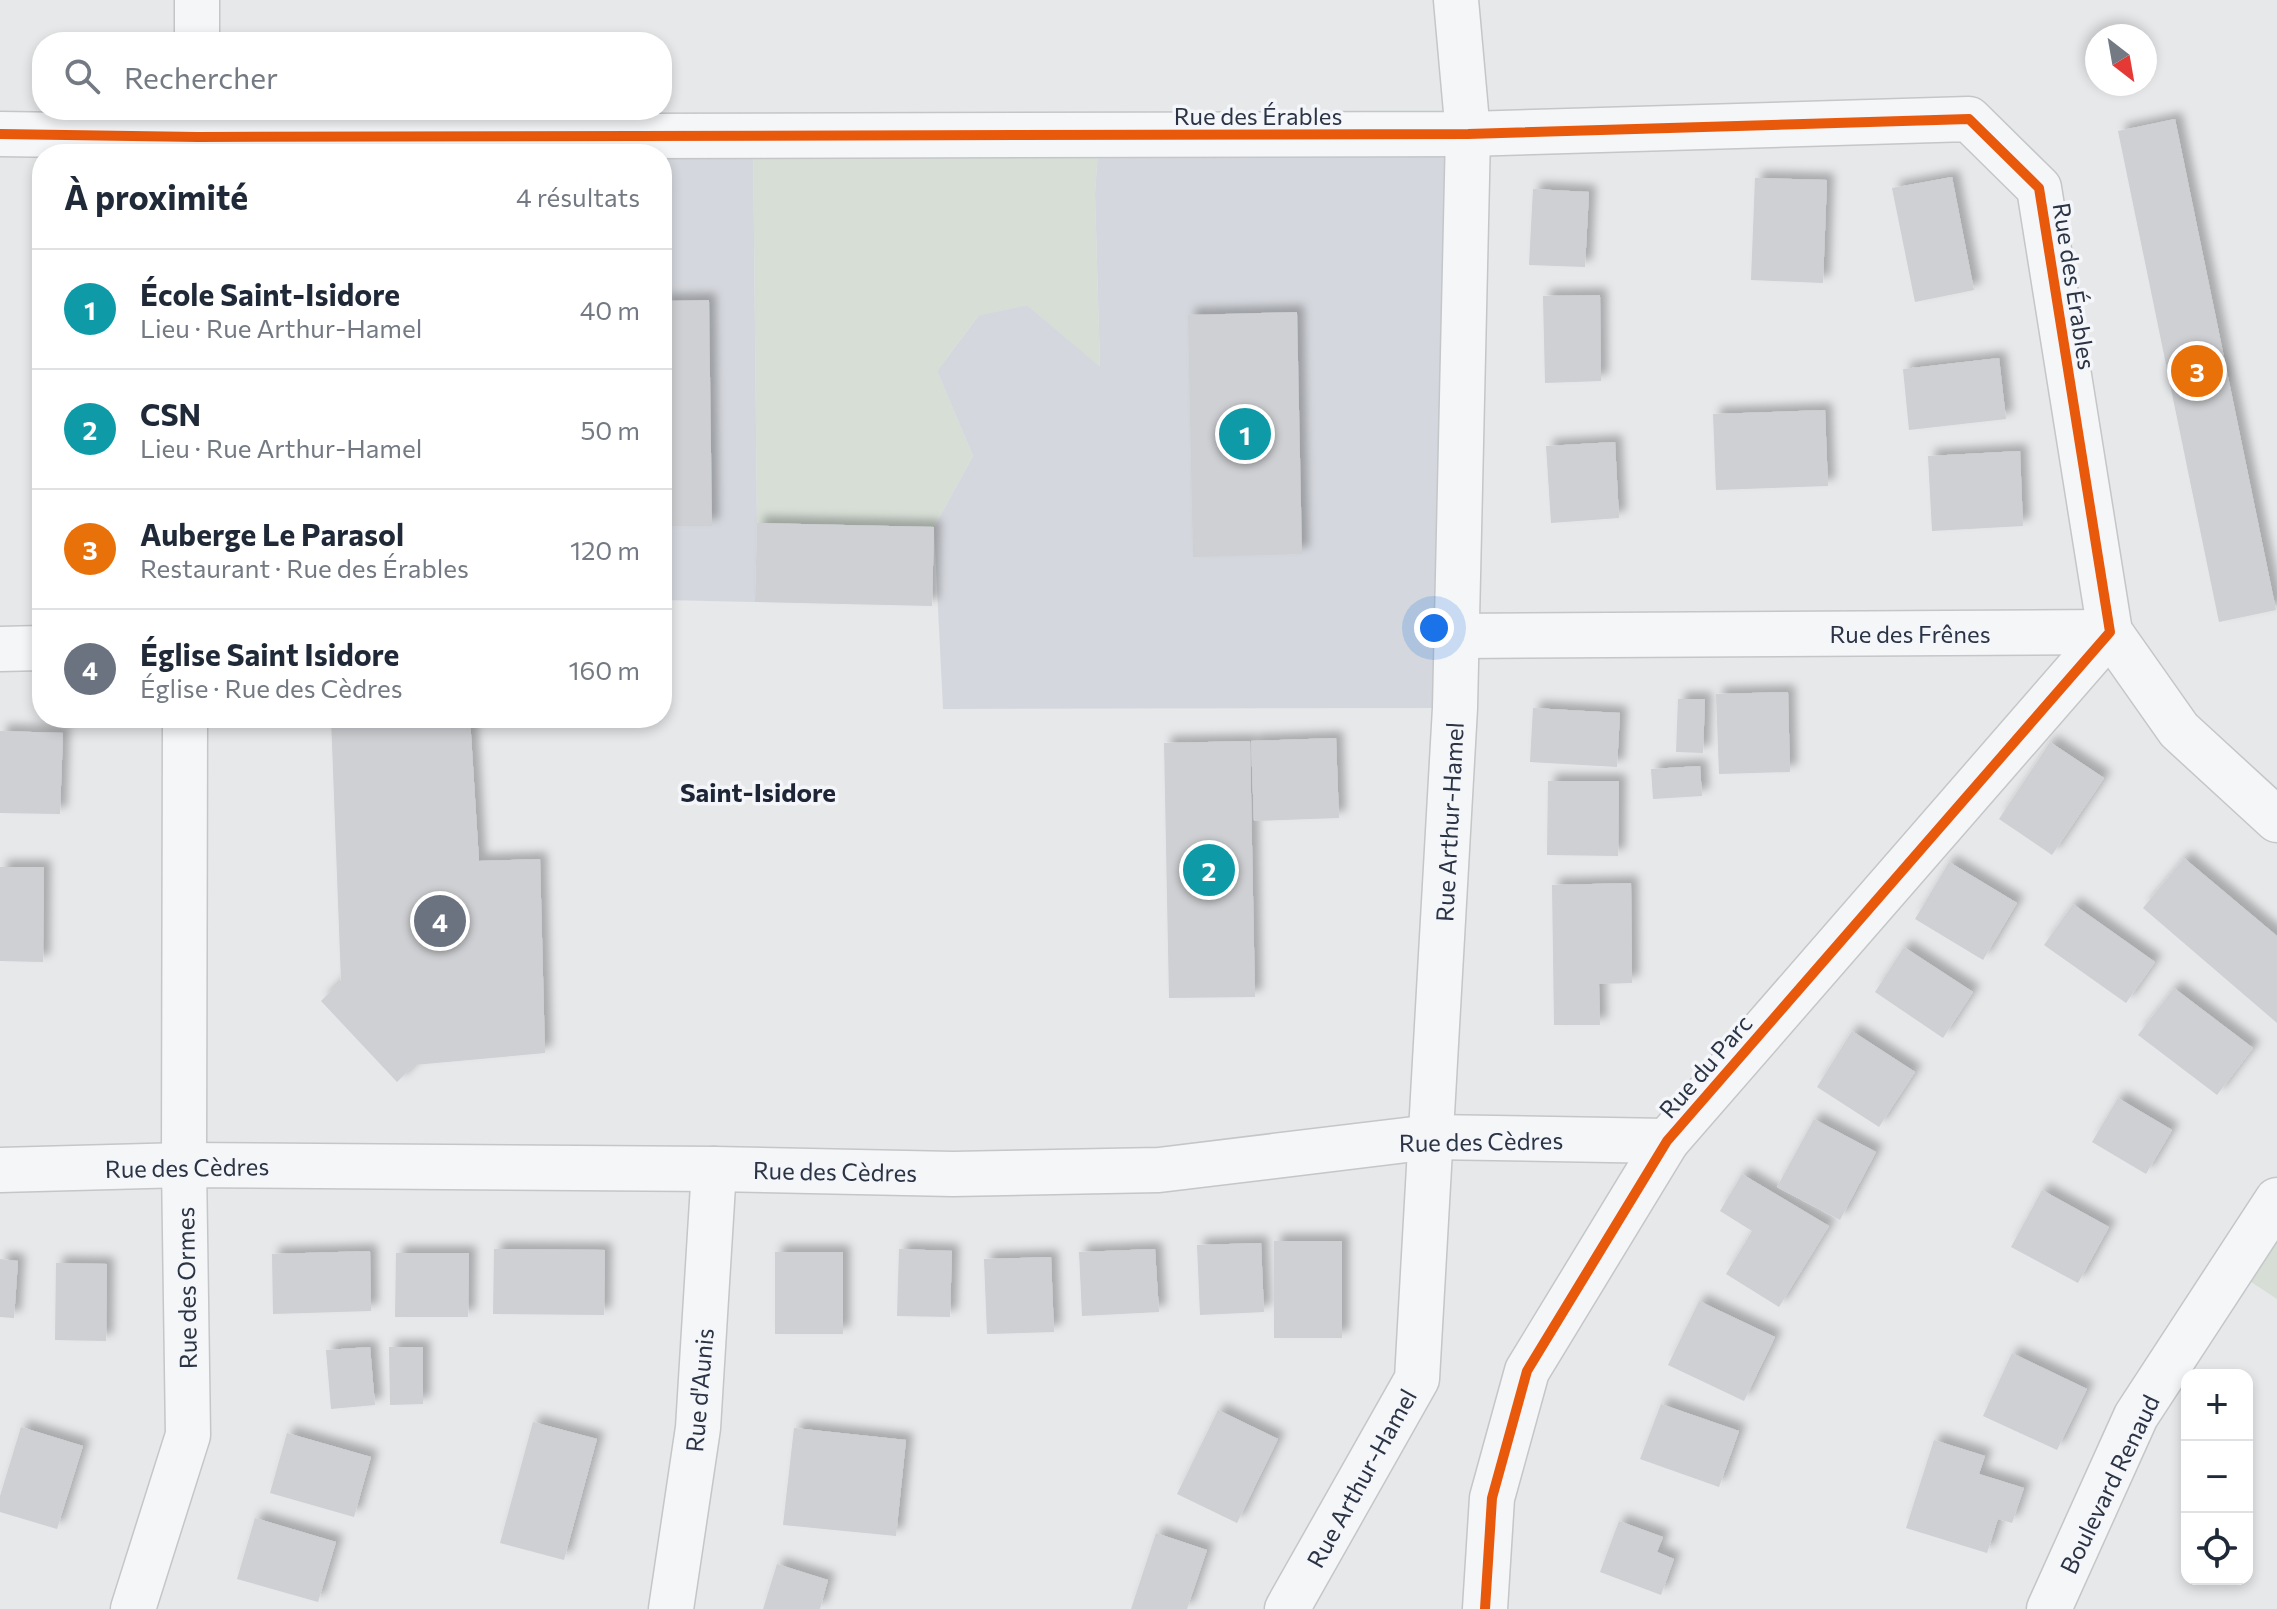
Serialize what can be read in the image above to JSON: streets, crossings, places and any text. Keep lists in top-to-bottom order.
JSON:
{
  "streets": {
    "street": [
      "Rue des Érables",
      "Rue des Frênes",
      "Rue Arthur-Hamel",
      "Rue du Parc",
      "Rue des Cèdres",
      "Rue des Ormes",
      "Rue d'Aunis",
      "Boulevard Renaud"
    ]
  },
  "crossings": [
    ["Rue des Érables", "Rue des Frênes"],
    ["Rue des Érables", "Rue Arthur-Hamel"],
    ["Rue des Érables", "Rue du Parc"],
    ["Rue des Frênes", "Rue Arthur-Hamel"],
    ["Rue des Frênes", "Rue du Parc"],
    ["Rue Arthur-Hamel", "Rue des Cèdres"],
    ["Rue du Parc", "Rue des Cèdres"],
    ["Rue des Cèdres", "Rue des Ormes"],
    ["Rue des Cèdres", "Rue d'Aunis"]
  ],
  "districts": ["Saint-Isidore"],
  "north": "bottom right",
  "page": {
    "search": "Rechercher",
    "heading": ["À proximité", "4 résultats"],
    "list": [
      {
        "mark": "1",
        "name": "École Saint-Isidore",
        "note": "Lieu · Rue Arthur-Hamel",
        "value": "40 m"
      },
      {
        "mark": "2",
        "name": "CSN",
        "note": "Lieu · Rue Arthur-Hamel",
        "value": "50 m"
      },
      {
        "mark": "3",
        "name": "Auberge Le Parasol",
        "note": "Restaurant · Rue des Érables",
        "value": "120 m"
      },
      {
        "mark": "4",
        "name": "Église Saint Isidore",
        "note": "Église · Rue des Cèdres",
        "value": "160 m"
      }
    ],
    "pins": [
      "3",
      "1",
      "2",
      "4"
    ],
    "map_buttons": ["+", "−"]
  }
}
